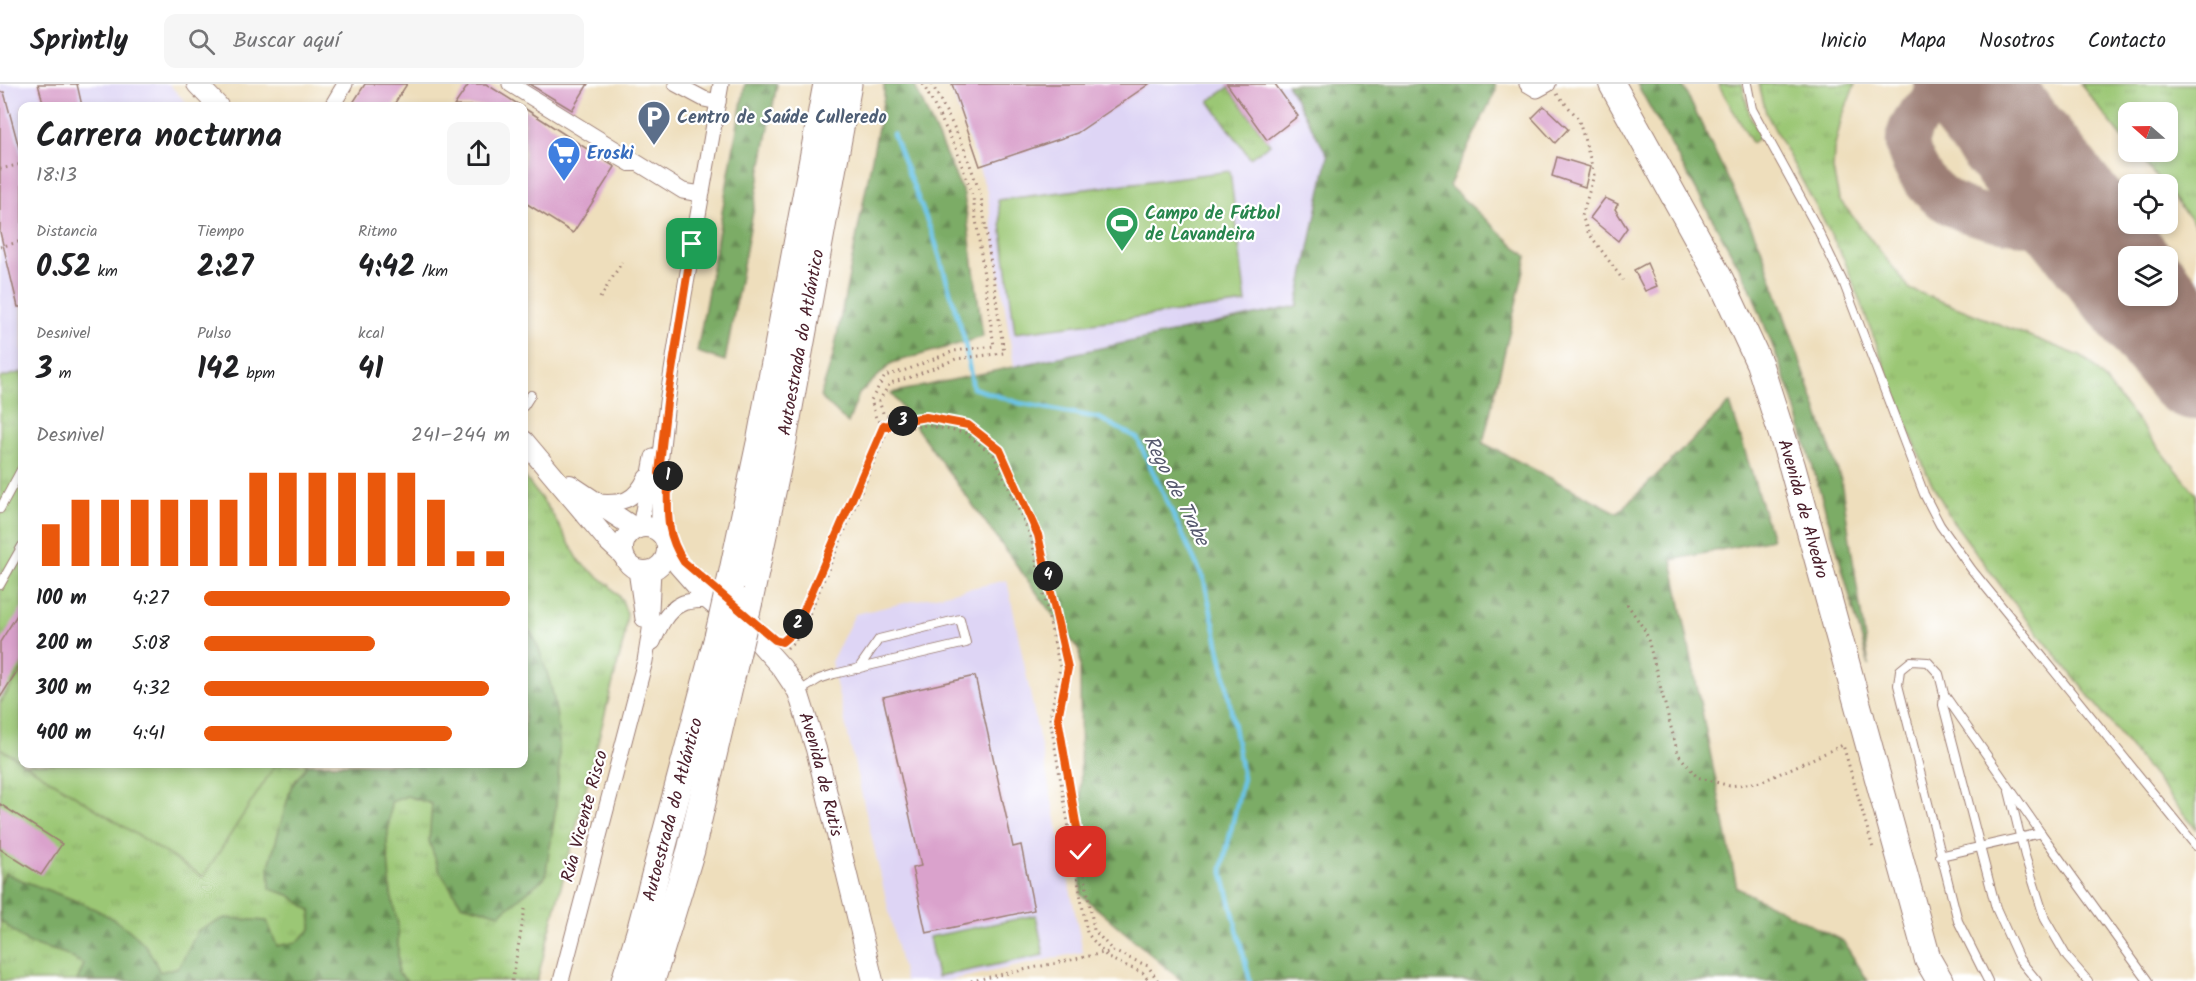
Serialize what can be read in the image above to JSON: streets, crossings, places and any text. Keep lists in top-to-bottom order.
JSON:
{
  "streets": {
    "highway": ["Autoestrada do Atlántico", "Avenida de Alvedro"],
    "street": ["Avenida de Rutis", "Rúa Vicente Risco"]
  },
  "crossings": [
    ["Autoestrada do Atlántico", "Avenida de Rutis"],
    ["Avenida de Rutis", "Rúa Vicente Risco"]
  ],
  "water": ["Rego de Trabe"],
  "places": {
    "parking": ["Centro de Saúde Culleredo"],
    "supermarket": ["Eroski"],
    "sports": ["Campo de Fútbol de Lavandeira"]
  },
  "north": "left",
  "page": {
    "header": "Sprintly",
    "search": "Buscar aquí",
    "nav": [
      "Inicio",
      "Mapa",
      "Nosotros",
      "Contacto"
    ],
    "heading": ["Carrera nocturna", "18:13"],
    "stats": [
      ["Distancia", "0.52 km"],
      ["Tiempo", "2:27"],
      ["Ritmo", "4:42 /km"],
      ["Desnivel", "3 m"],
      ["Pulso", "142 bpm"],
      ["kcal", "41"]
    ],
    "pins": [
      "3",
      "1",
      "4",
      "2"
    ],
    "chart": ["Desnivel", "241–244 m"],
    "list": [
      {
        "name": "100 m",
        "note": "4:27"
      },
      {
        "name": "200 m",
        "note": "5:08"
      },
      {
        "name": "300 m",
        "note": "4:32"
      },
      {
        "name": "400 m",
        "note": "4:41"
      }
    ]
  }
}
